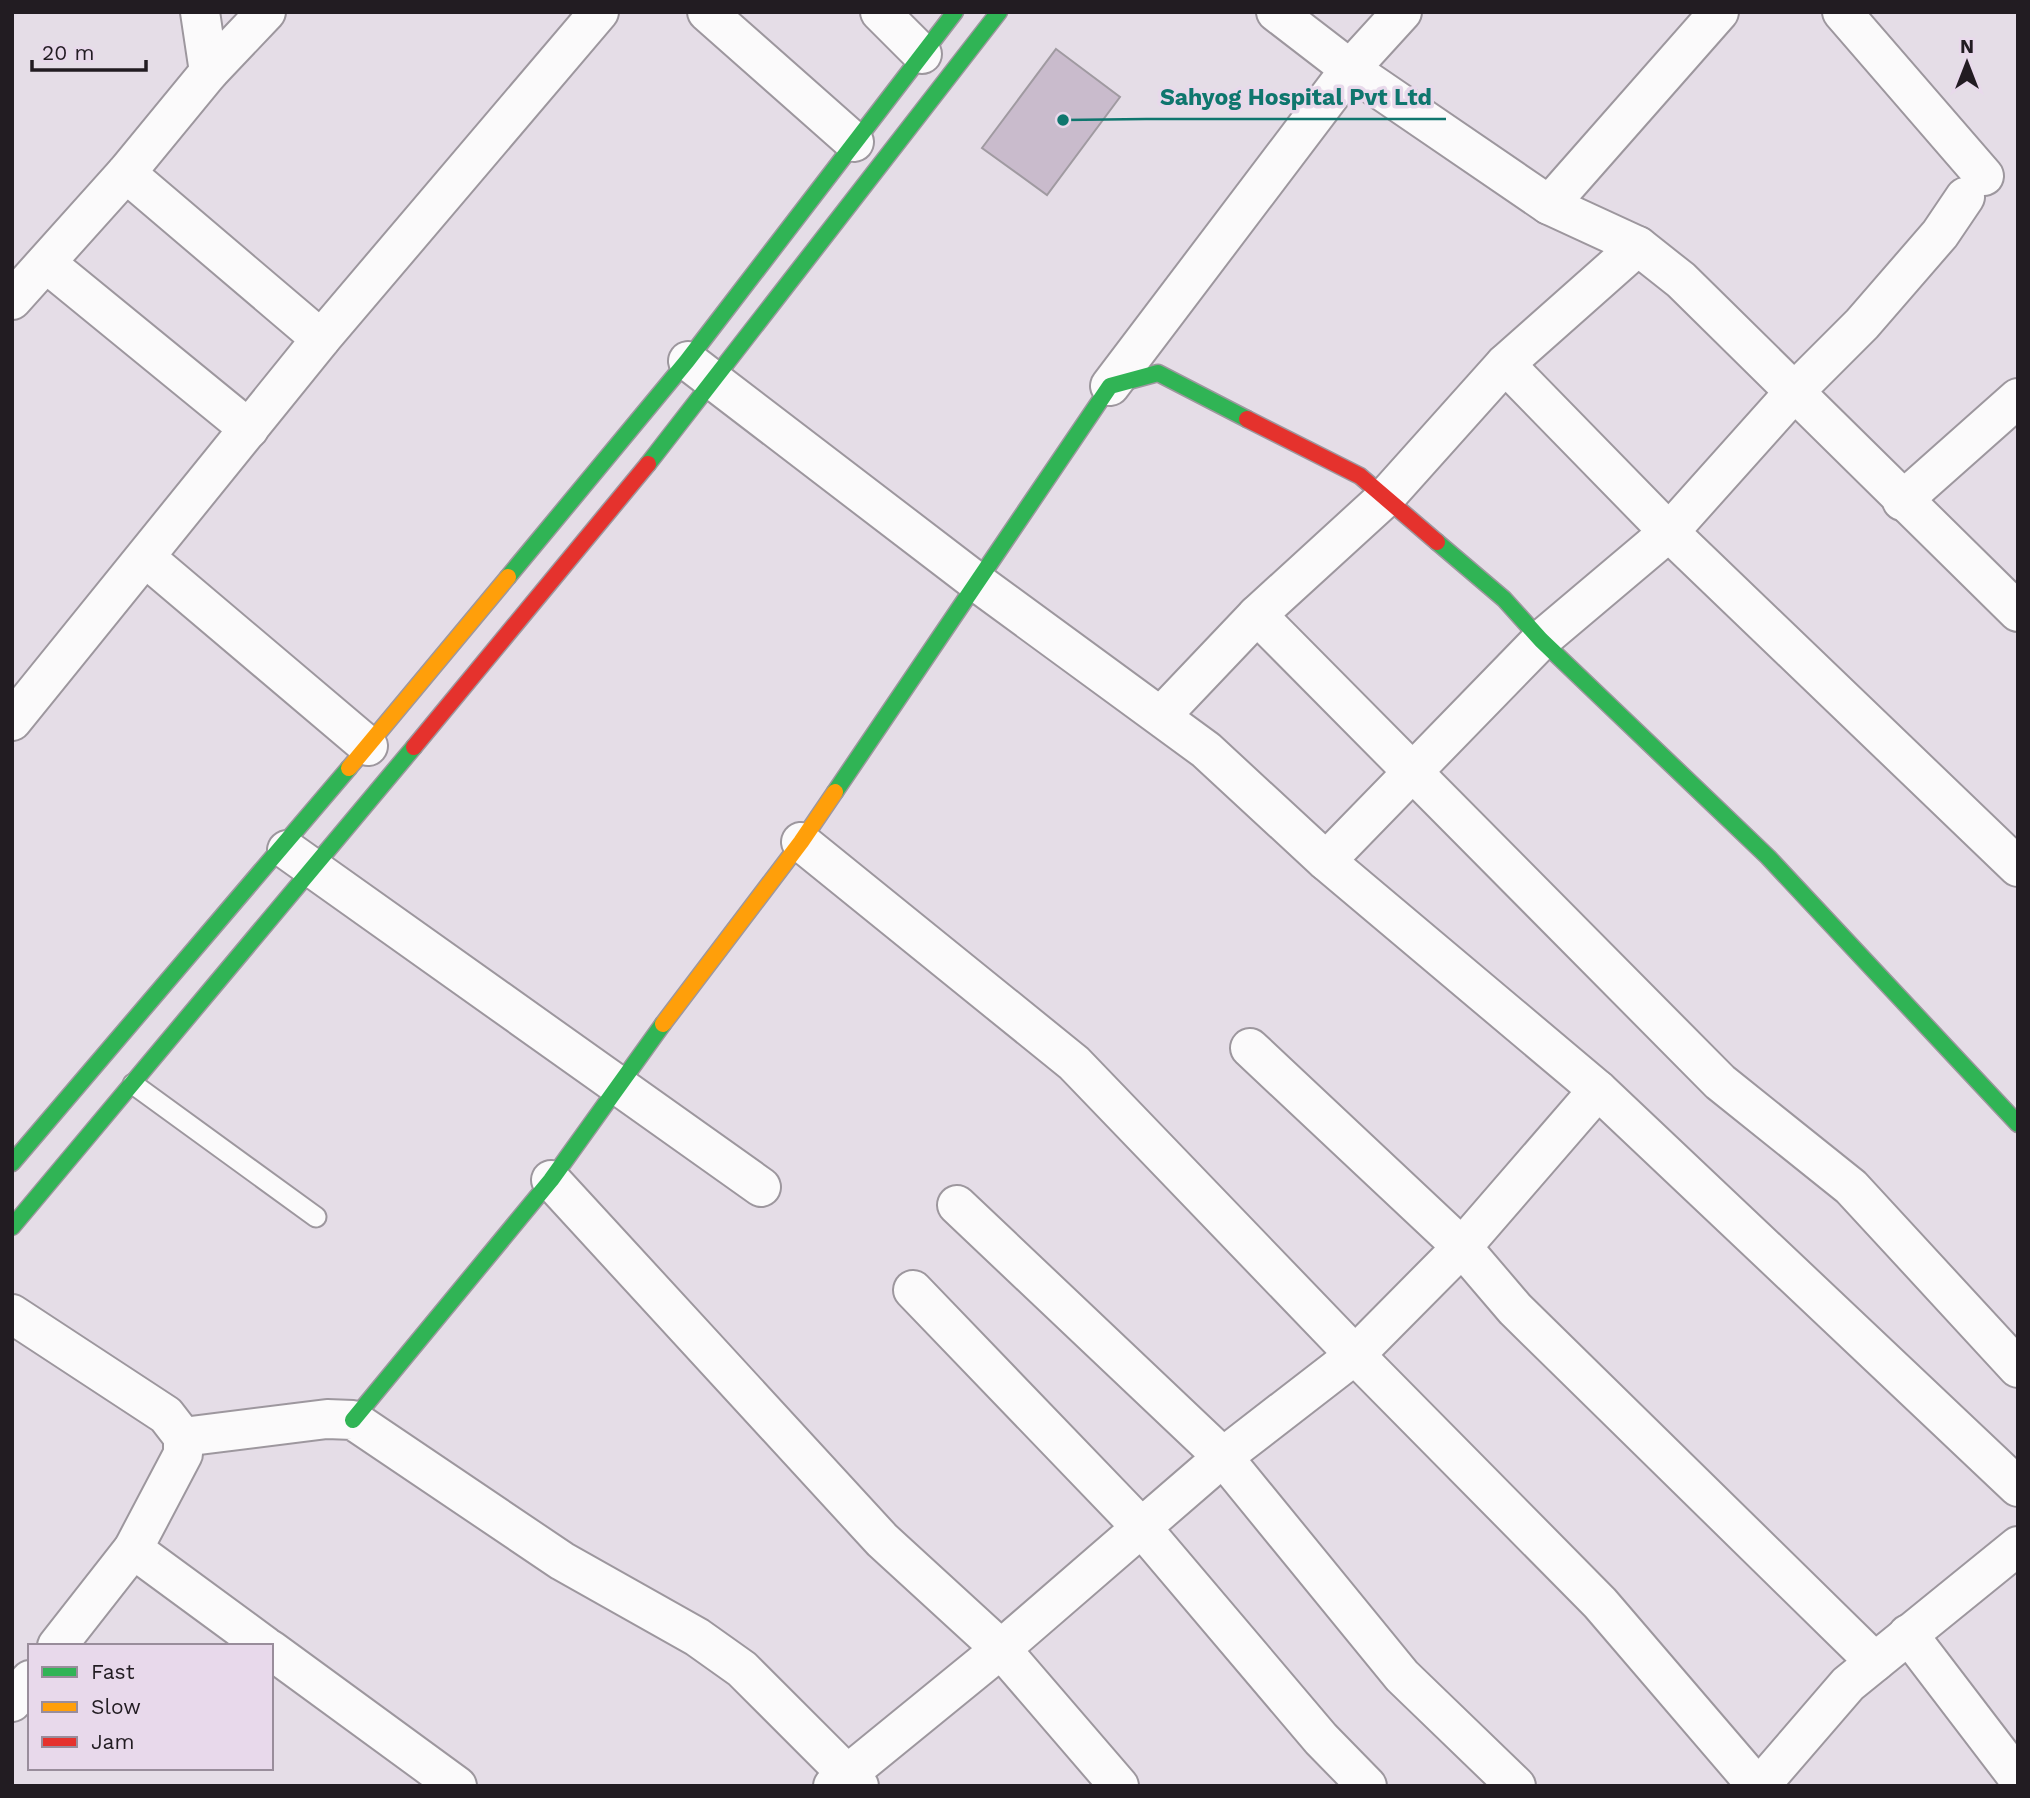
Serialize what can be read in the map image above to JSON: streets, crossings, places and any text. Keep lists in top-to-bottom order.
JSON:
{
  "places": ["Sahyog Hospital Pvt Ltd"],
  "legend": ["Fast", "Slow", "Jam"],
  "scale_bar": "20 m",
  "north": "top"
}
